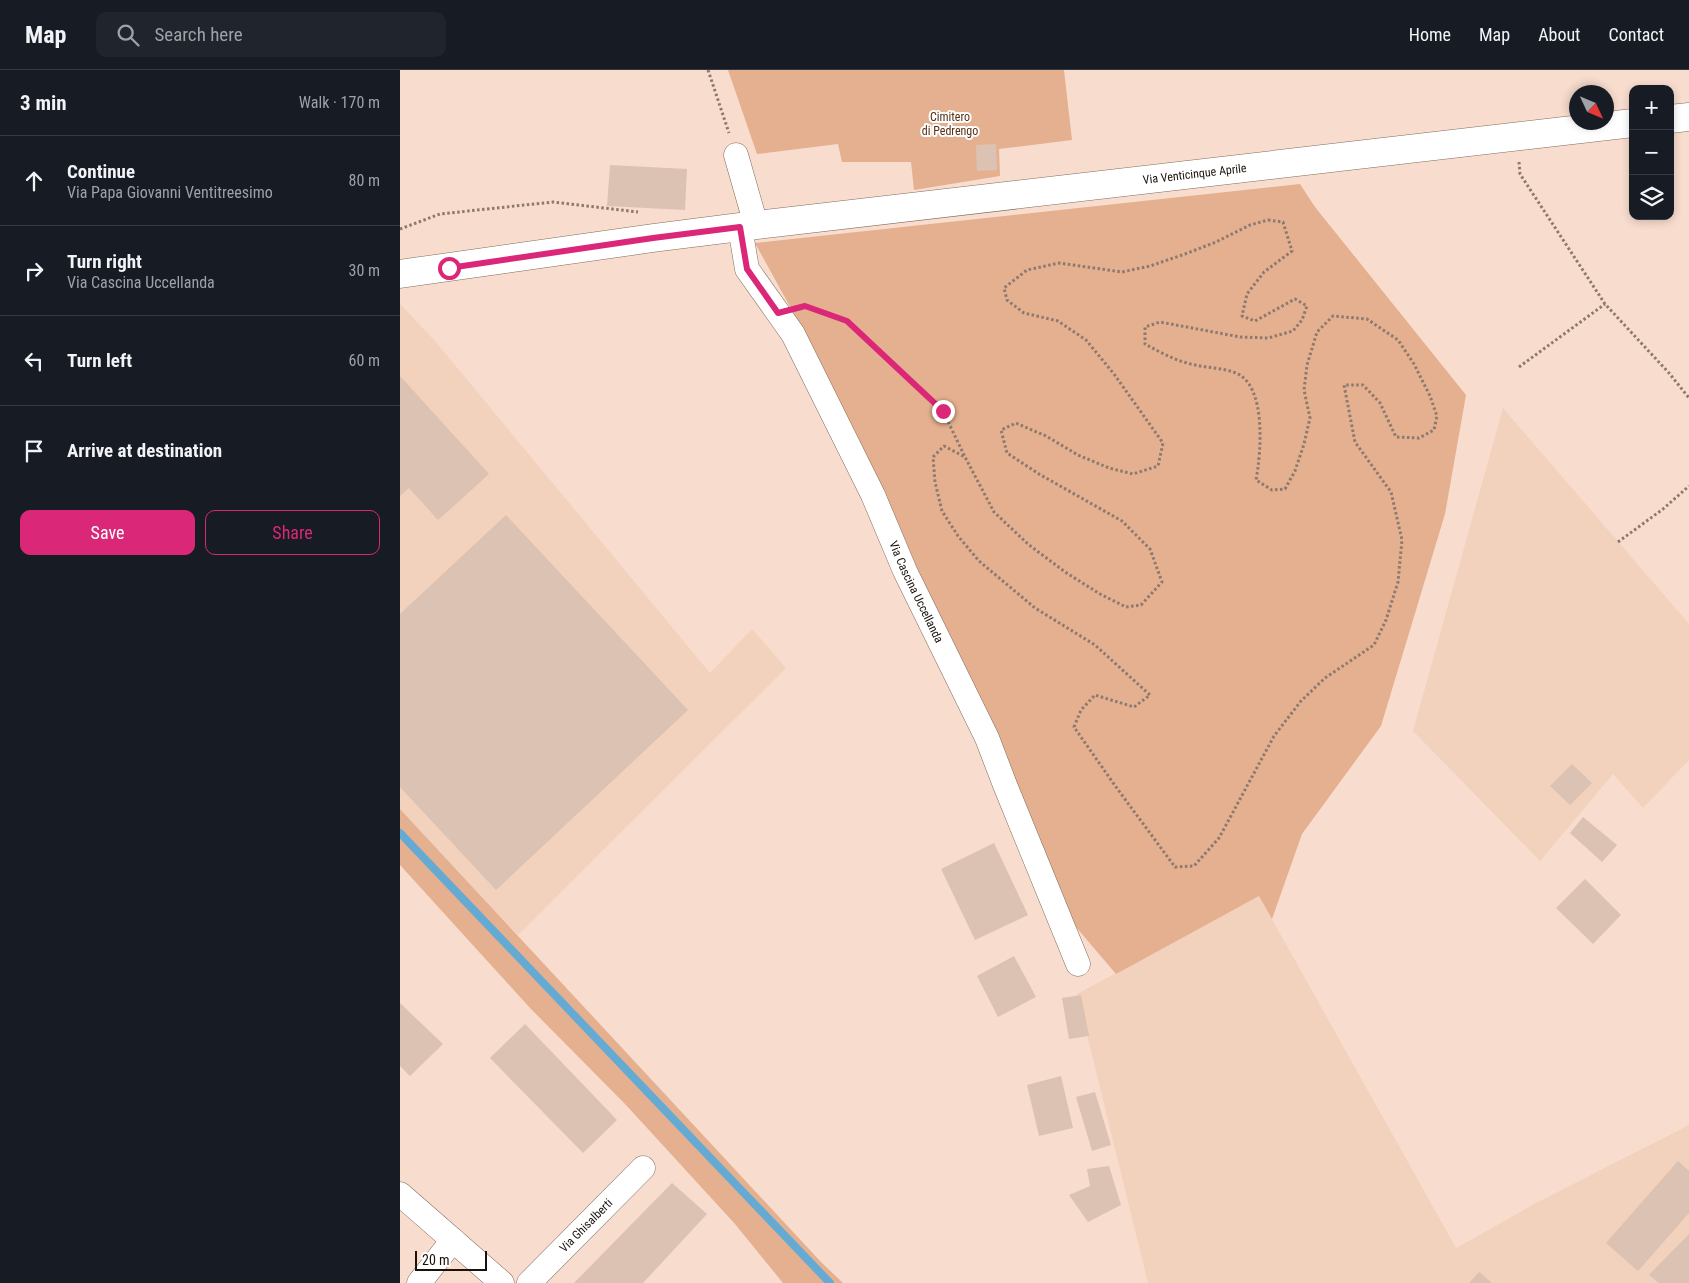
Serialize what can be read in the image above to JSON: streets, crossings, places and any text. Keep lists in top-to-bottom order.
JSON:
{
  "streets": {
    "street": ["Via Venticinque Aprile", "Via Cascina Uccellanda", "Via Ghisalberti"]
  },
  "crossings": [
    ["Via Venticinque Aprile", "Via Cascina Uccellanda"]
  ],
  "parks": ["Cimitero di Pedrengo"],
  "scale_bar": "20 m",
  "north": "bottom right",
  "page": {
    "header": "Map",
    "search": "Search here",
    "nav": [
      "Home",
      "Map",
      "About",
      "Contact"
    ],
    "heading": ["3 min", "Walk · 170 m"],
    "map_buttons": ["+", "−"],
    "list": [
      ["Continue", "Via Papa Giovanni Ventitreesimo", "80 m"],
      ["Turn right", "Via Cascina Uccellanda", "30 m"],
      ["Turn left", "60 m"],
      "Arrive at destination"
    ],
    "buttons": ["Save", "Share"],
    "scale": "20 m"
  }
}
